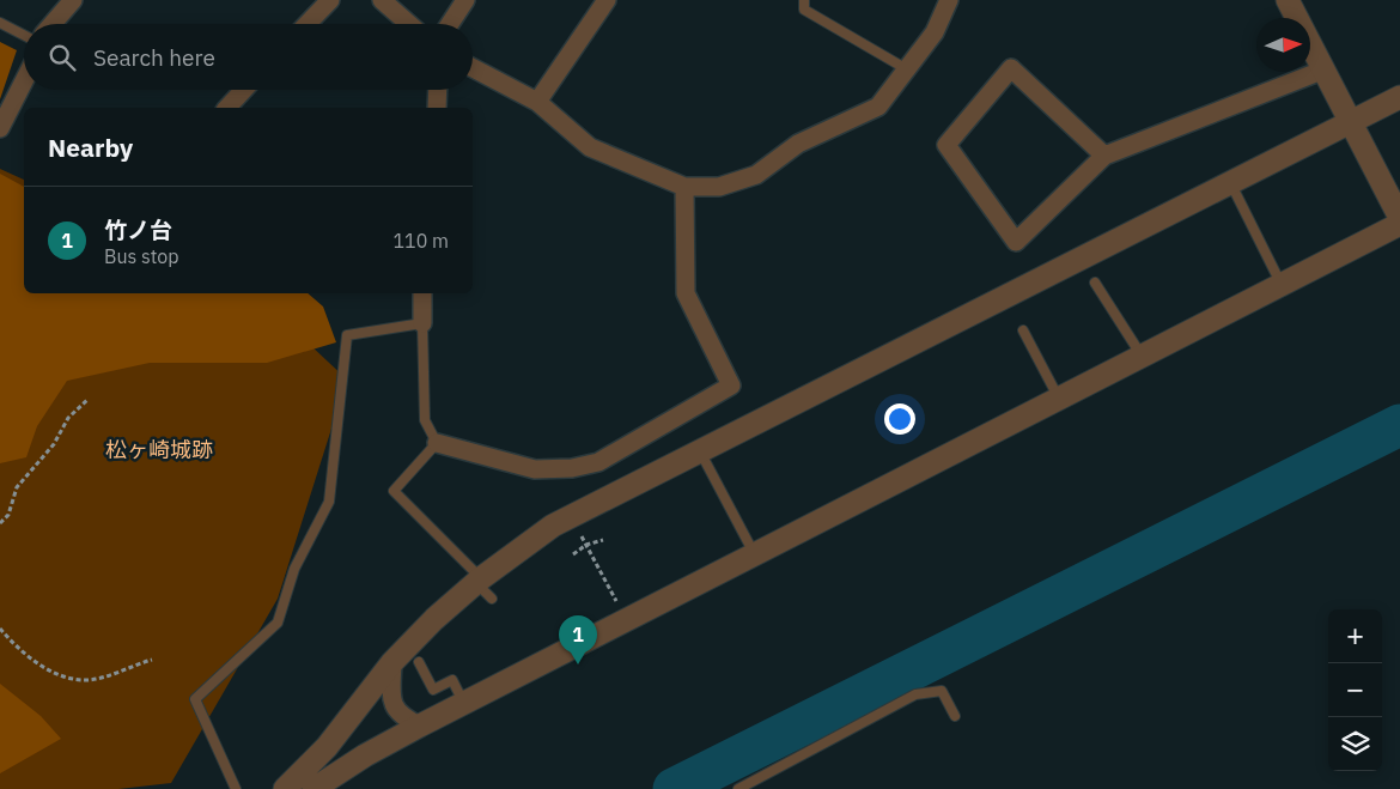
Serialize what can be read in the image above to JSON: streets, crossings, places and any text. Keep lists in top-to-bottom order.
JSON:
{
  "parks": ["松ヶ崎城跡"],
  "north": "right",
  "page": {
    "search": "Search here",
    "heading": "Nearby",
    "list": [
      {
        "mark": "1",
        "name": "竹ノ台",
        "note": "Bus stop",
        "value": "110 m"
      }
    ],
    "map_buttons": ["+", "−"],
    "pins": "1"
  }
}
